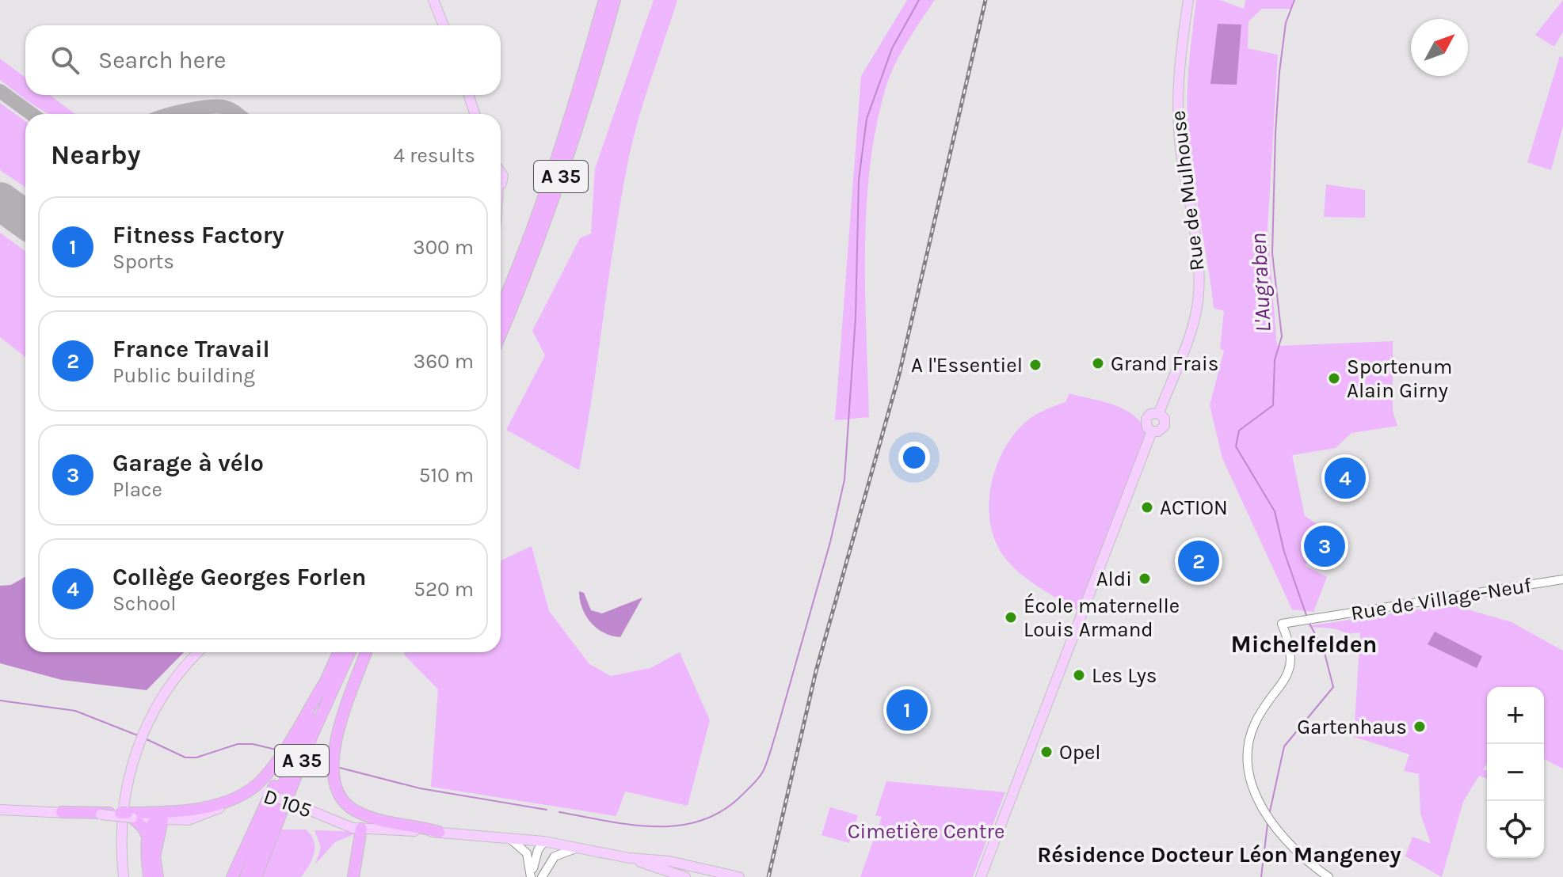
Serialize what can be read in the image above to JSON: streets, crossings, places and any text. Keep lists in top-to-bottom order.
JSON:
{
  "streets": {
    "highway": ["A 35"],
    "main road": ["Rue de Mulhouse", "D 105"],
    "street": ["Rue de Village-Neuf"]
  },
  "districts": ["Michelfelden", "Résidence Docteur Léon Mangeney"],
  "water": ["L'Augraben"],
  "parks": ["Cimetière Centre"],
  "places": [
    "Grand Frais",
    "A l'Essentiel",
    "Sportenum Alain Girny",
    "ACTION",
    "Aldi",
    "École maternelle Louis Armand",
    "Les Lys",
    "Gartenhaus",
    "Opel"
  ],
  "north": "top right",
  "page": {
    "search": "Search here",
    "heading": ["Nearby", "4 results"],
    "list": [
      {
        "mark": "1",
        "name": "Fitness Factory",
        "note": "Sports",
        "value": "300 m"
      },
      {
        "mark": "2",
        "name": "France Travail",
        "note": "Public building",
        "value": "360 m"
      },
      {
        "mark": "3",
        "name": "Garage à vélo",
        "note": "Place",
        "value": "510 m"
      },
      {
        "mark": "4",
        "name": "Collège Georges Forlen",
        "note": "School",
        "value": "520 m"
      }
    ],
    "pins": [
      "4",
      "3",
      "2",
      "1"
    ],
    "map_buttons": ["+", "−"]
  }
}
